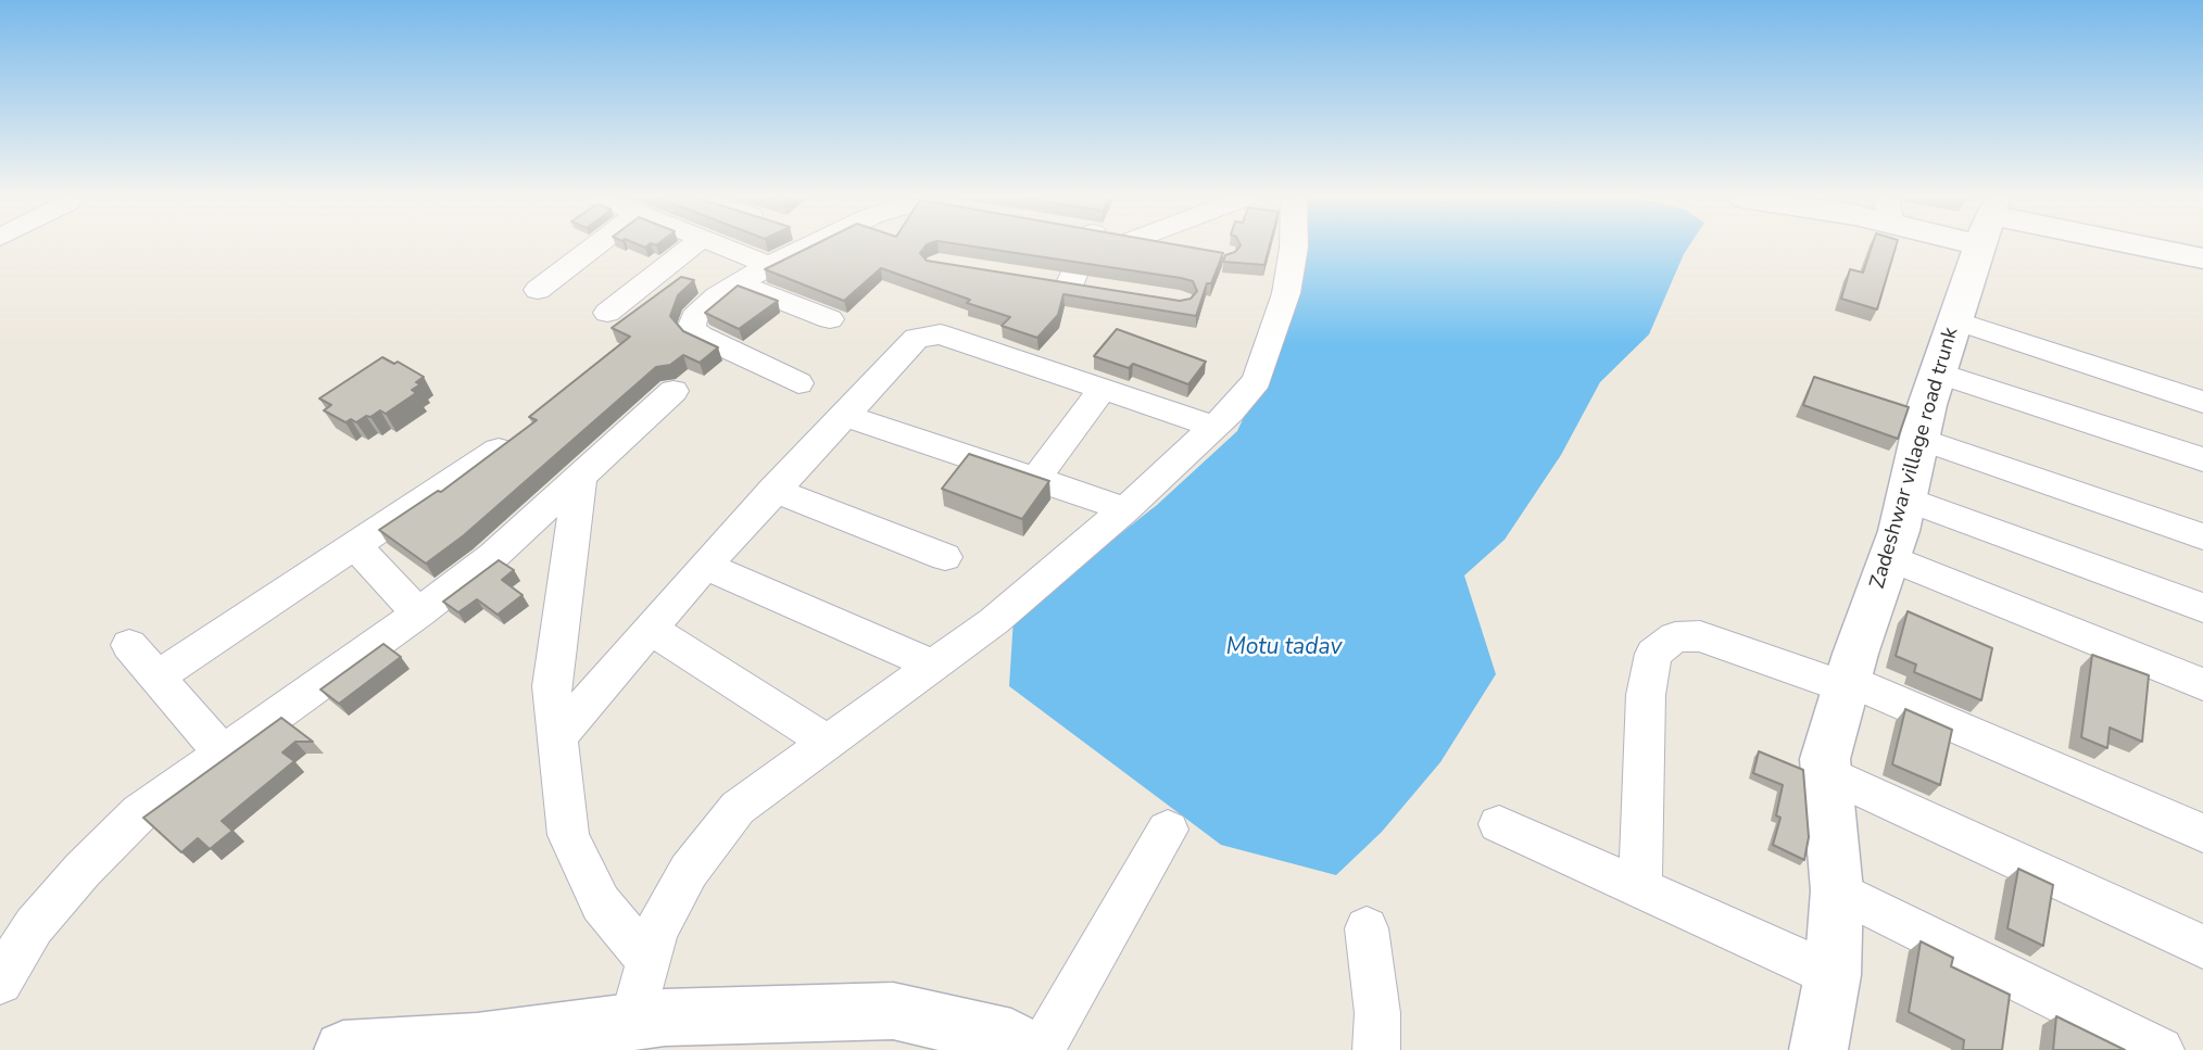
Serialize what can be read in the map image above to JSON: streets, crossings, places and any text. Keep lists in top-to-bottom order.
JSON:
{
  "streets": {
    "street": ["Zadeshwar village road trunk"]
  },
  "water": ["Motu tadav"]
}
